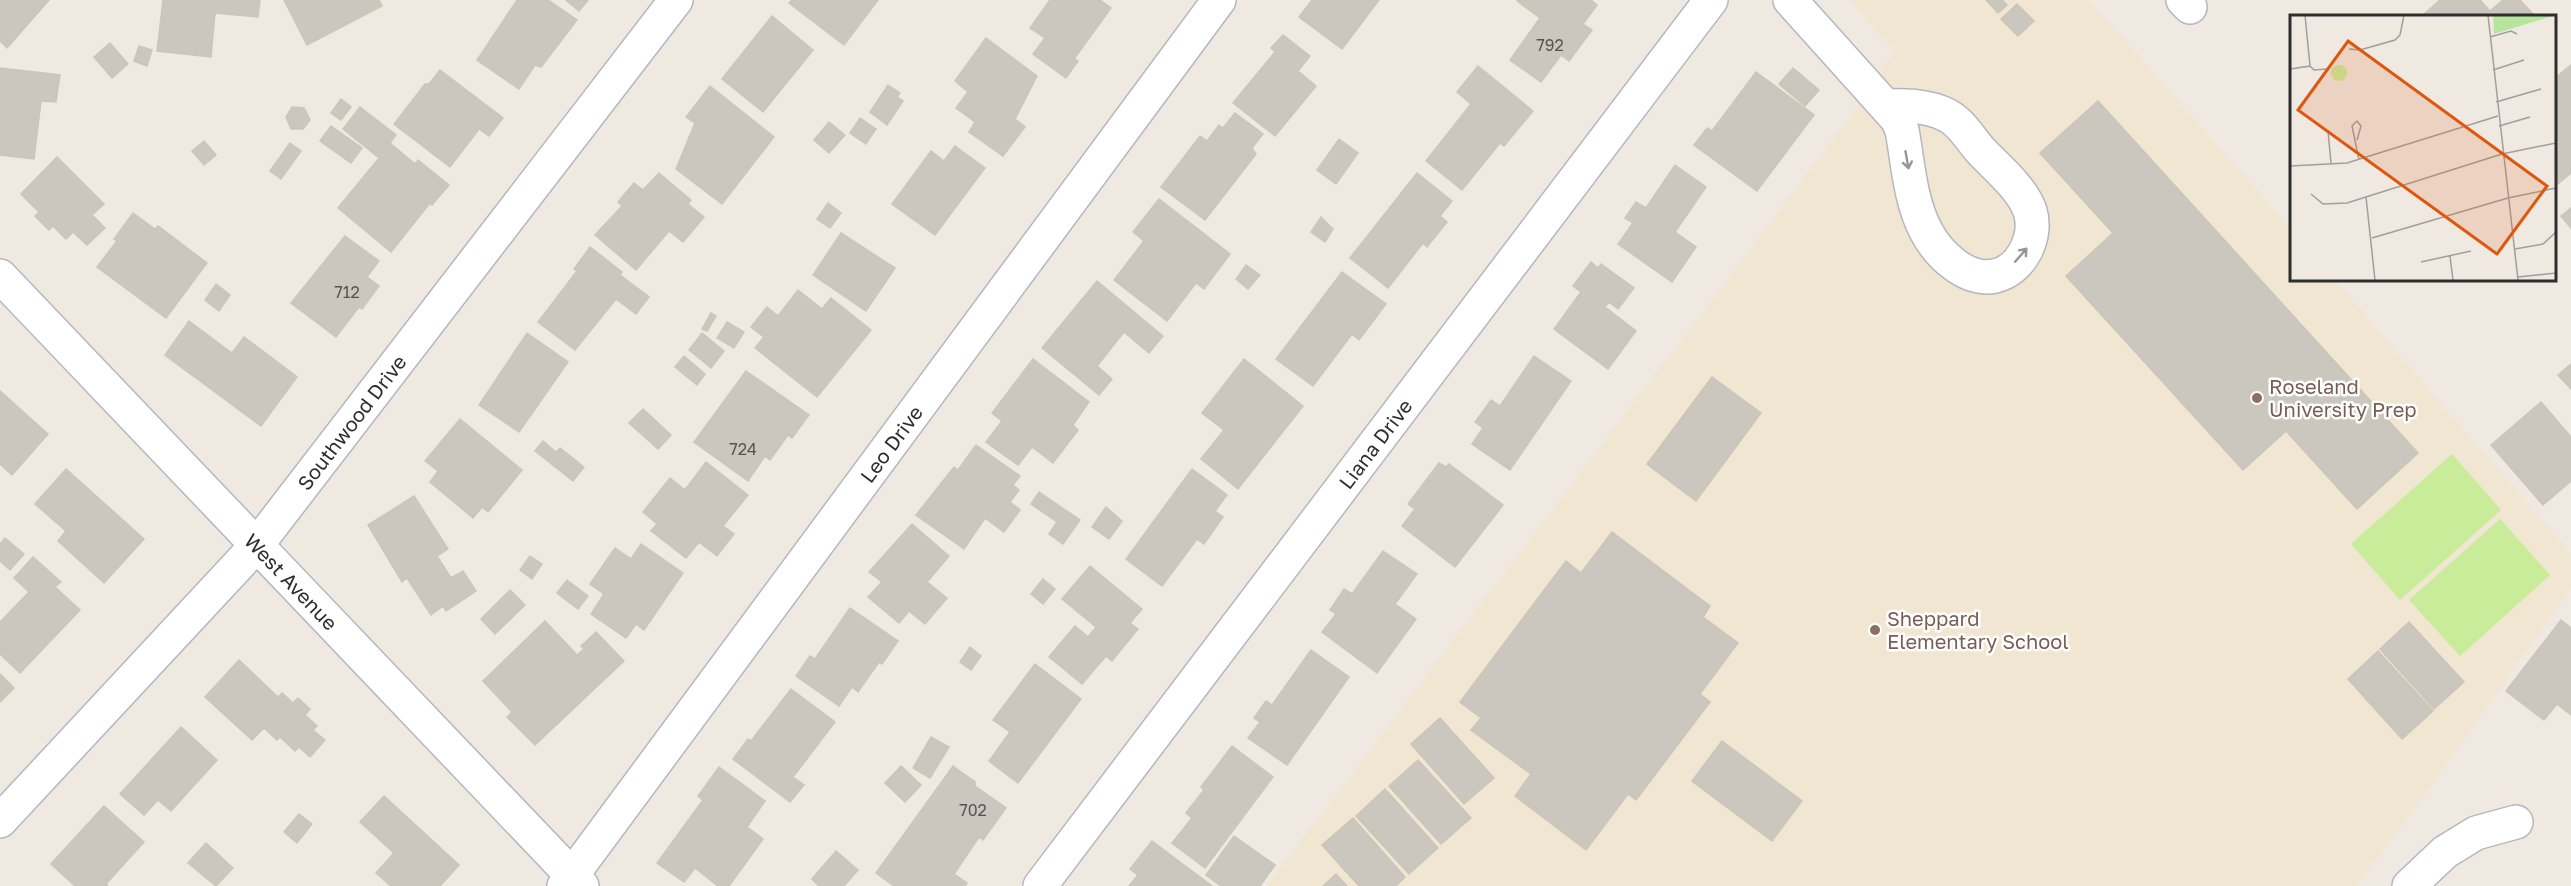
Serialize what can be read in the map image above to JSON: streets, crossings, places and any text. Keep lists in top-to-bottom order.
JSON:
{
  "streets": {
    "street": [
      "Southwood Drive",
      "Leo Drive",
      "Liana Drive",
      "West Avenue"
    ]
  },
  "crossings": [
    ["Southwood Drive", "West Avenue"],
    ["Leo Drive", "West Avenue"]
  ],
  "places": ["Roseland University Prep", "Sheppard Elementary School"],
  "house_numbers": [
    "792",
    "712",
    "724",
    "702"
  ]
}
